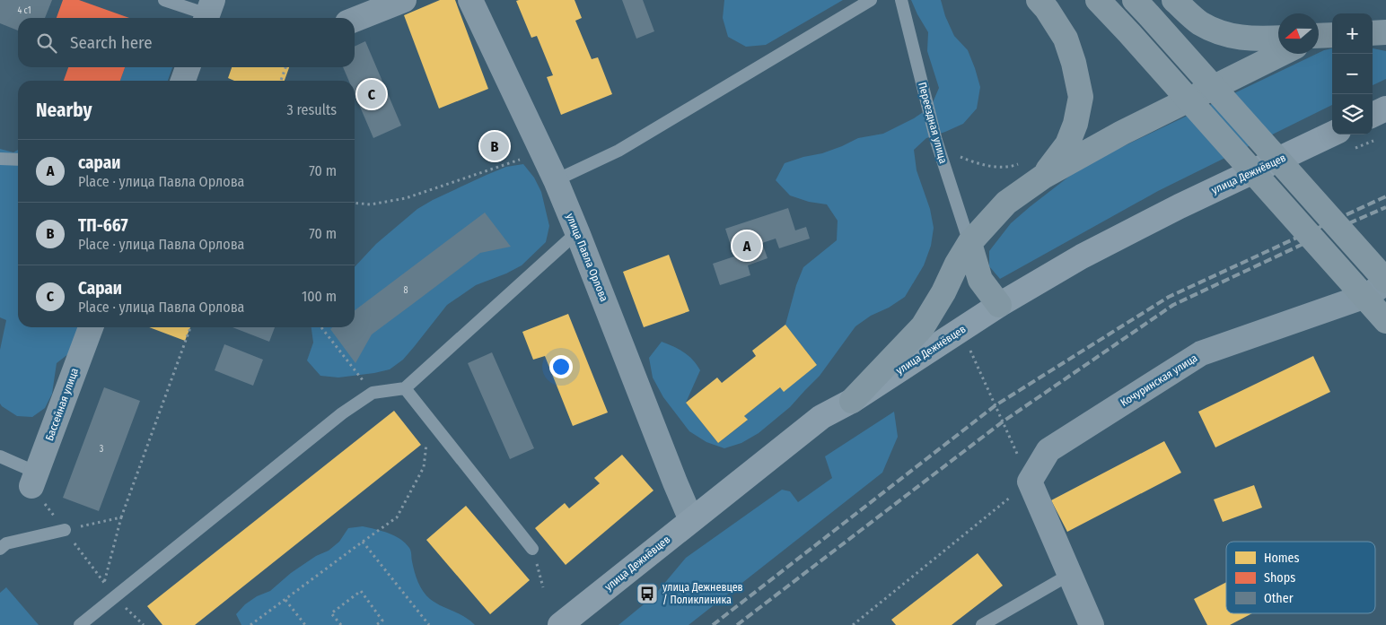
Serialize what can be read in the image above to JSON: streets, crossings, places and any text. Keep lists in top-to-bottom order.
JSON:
{
  "streets": {
    "main road": ["улица Дежнёвцев"],
    "street": ["улица Павла Орлова", "Кочуринская улица", "Бассейная улица"],
    "lane": ["Переездная улица"]
  },
  "crossings": [
    ["улица Дежнёвцев", "улица Павла Орлова"]
  ],
  "places": {
    "bus stop": ["улица Дежневцев / Поликлиника"]
  },
  "house_numbers": ["4 с1", "8", "3"],
  "legend": ["Homes", "Shops", "Other"],
  "north": "left",
  "page": {
    "map_buttons": ["+", "−"],
    "search": "Search here",
    "pins": ["C", "B", "A"],
    "heading": ["Nearby", "3 results"],
    "list": [
      {
        "mark": "A",
        "name": "сараи",
        "note": "Place · улица Павла Орлова",
        "value": "70 m"
      },
      {
        "mark": "B",
        "name": "ТП-667",
        "note": "Place · улица Павла Орлова",
        "value": "70 m"
      },
      {
        "mark": "C",
        "name": "Сараи",
        "note": "Place · улица Павла Орлова",
        "value": "100 m"
      }
    ]
  }
}
